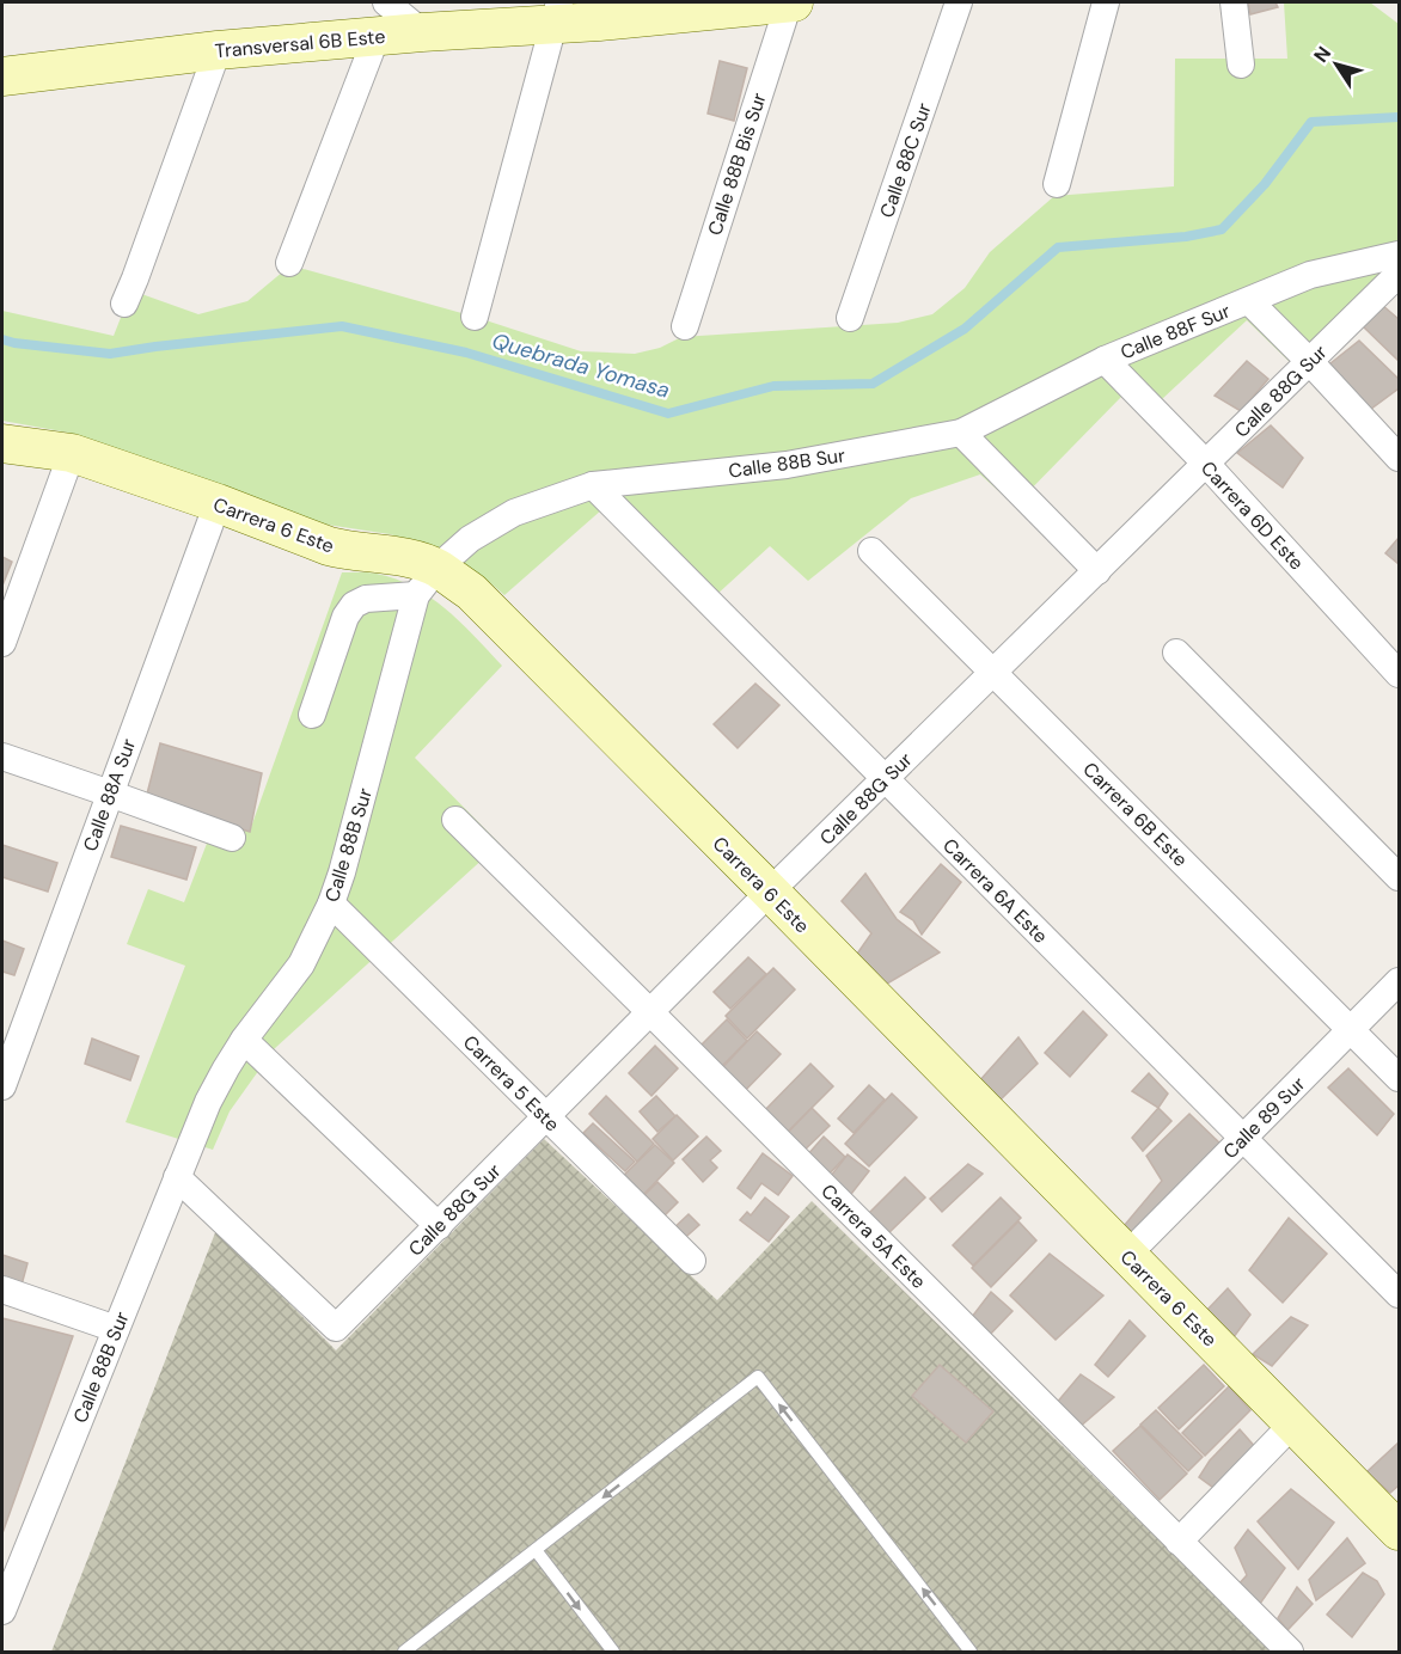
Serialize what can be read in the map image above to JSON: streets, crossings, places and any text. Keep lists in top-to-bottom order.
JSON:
{
  "streets": {
    "street": [
      "Transversal 6B Este",
      "Calle 88C Sur",
      "Calle 88B Bis Sur",
      "Calle 88F Sur",
      "Calle 88G Sur",
      "Calle 88B Sur",
      "Carrera 6D Este",
      "Carrera 6 Este",
      "Calle 88A Sur",
      "Carrera 6B Este",
      "Carrera 6A Este",
      "Carrera 5 Este",
      "Calle 89 Sur",
      "Carrera 5A Este"
    ]
  },
  "crossings": [
    ["Transversal 6B Este", "Calle 88B Bis Sur"],
    ["Calle 88F Sur", "Calle 88B Sur"],
    ["Calle 88F Sur", "Carrera 6D Este"],
    ["Calle 88G Sur", "Calle 88B Sur"],
    ["Calle 88G Sur", "Carrera 6D Este"],
    ["Calle 88G Sur", "Carrera 6 Este"],
    ["Calle 88G Sur", "Carrera 6B Este"],
    ["Calle 88G Sur", "Carrera 6A Este"],
    ["Calle 88G Sur", "Carrera 5 Este"],
    ["Calle 88G Sur", "Carrera 5A Este"],
    ["Calle 88B Sur", "Carrera 6 Este"],
    ["Calle 88B Sur", "Carrera 6A Este"],
    ["Calle 88B Sur", "Carrera 5 Este"],
    ["Carrera 6 Este", "Calle 88A Sur"],
    ["Carrera 6 Este", "Calle 89 Sur"],
    ["Carrera 6B Este", "Calle 89 Sur"],
    ["Carrera 6A Este", "Calle 89 Sur"]
  ],
  "water": ["Quebrada Yomasa"],
  "north": "top left"
}
